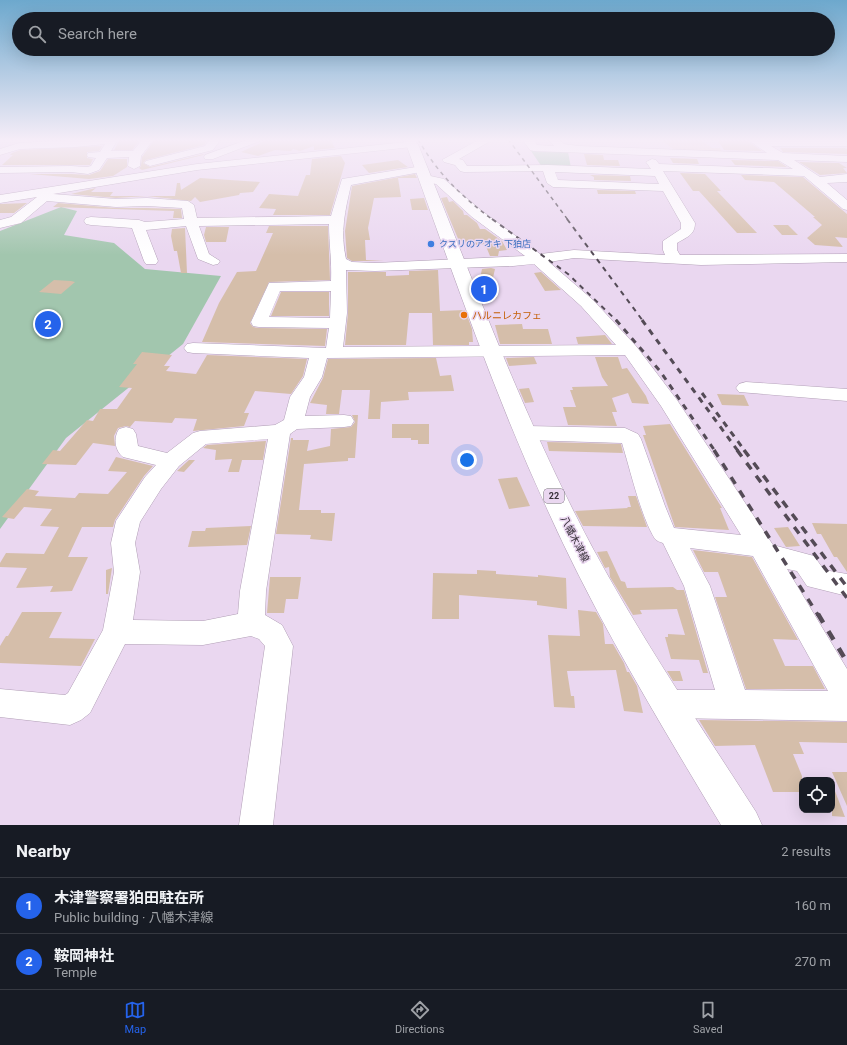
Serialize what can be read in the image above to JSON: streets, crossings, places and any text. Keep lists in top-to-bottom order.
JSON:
{
  "streets": {
    "main road": ["22", "八幡木津線"]
  },
  "places": ["クスリのアオキ 下狛店", "ハルニレカフェ"],
  "page": {
    "search": "Search here",
    "pins": ["1", "2"],
    "heading": ["Nearby", "2 results"],
    "list": [
      {
        "mark": "1",
        "name": "木津警察署狛田駐在所",
        "note": "Public building · 八幡木津線",
        "value": "160 m"
      },
      {
        "mark": "2",
        "name": "鞍岡神社",
        "note": "Temple",
        "value": "270 m"
      }
    ],
    "nav": ["Map", "Directions", "Saved"]
  }
}
